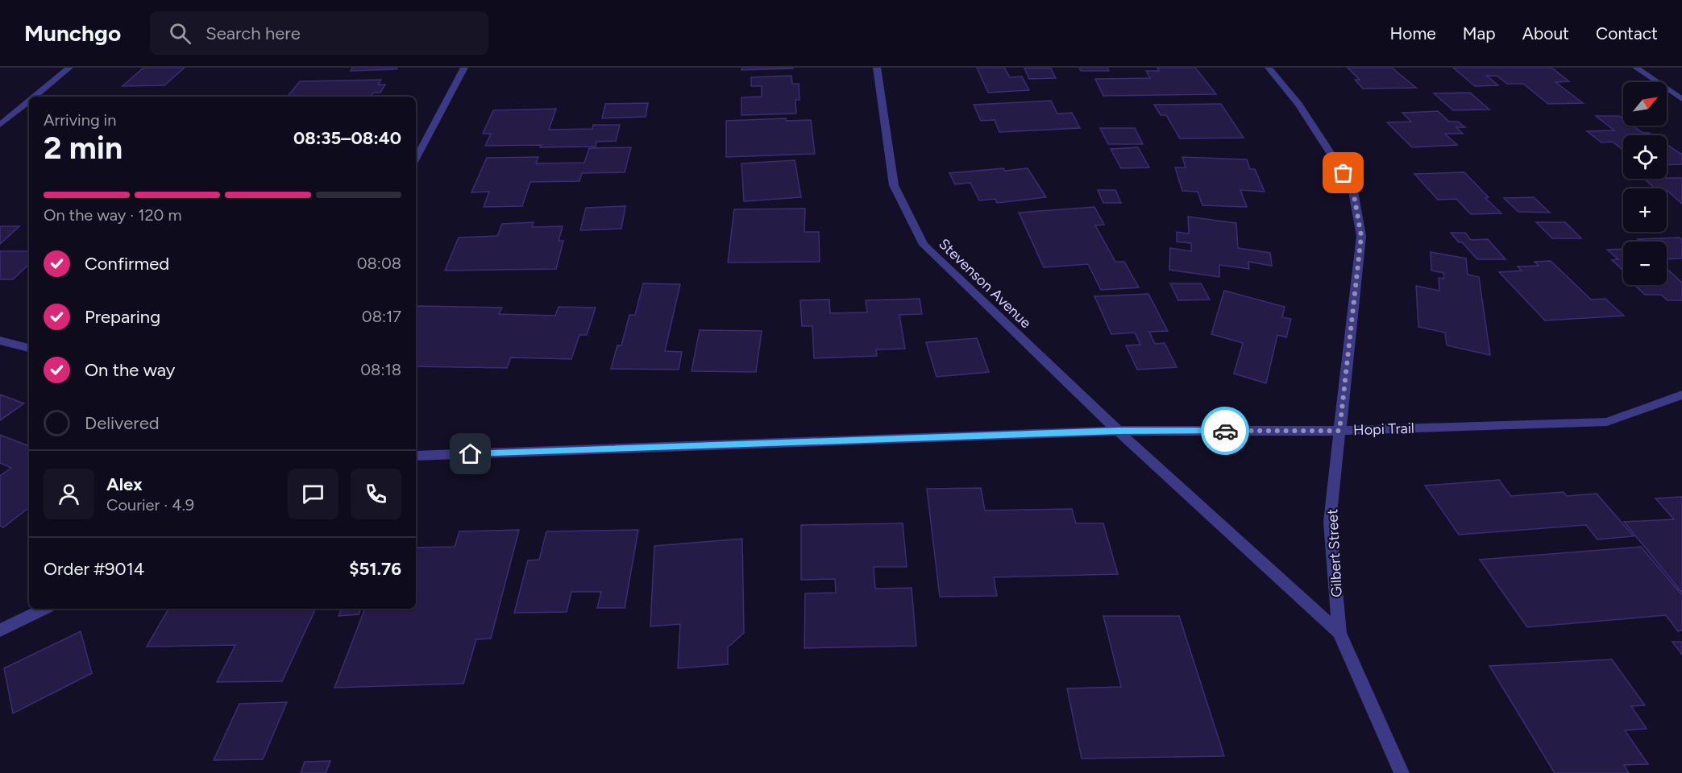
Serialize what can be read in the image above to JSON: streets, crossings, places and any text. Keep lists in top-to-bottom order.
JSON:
{
  "streets": {
    "street": ["Stevenson Avenue", "Hopi Trail", "Gilbert Street"]
  },
  "crossings": [
    ["Stevenson Avenue", "Hopi Trail"],
    ["Stevenson Avenue", "Gilbert Street"],
    ["Hopi Trail", "Gilbert Street"]
  ],
  "north": "top right",
  "page": {
    "header": "Munchgo",
    "search": "Search here",
    "nav": [
      "Home",
      "Map",
      "About",
      "Contact"
    ],
    "map_buttons": ["+", "−"],
    "heading": ["2 min", "Arriving in", "08:35–08:40"],
    "panel": [
      "Alex",
      "Courier · 4.9",
      "Order #9014",
      "$51.76"
    ],
    "bar": "On the way · 120 m",
    "list": [
      ["Confirmed", "08:08"],
      ["Preparing", "08:17"],
      ["On the way", "08:18"],
      "Delivered"
    ]
  }
}
